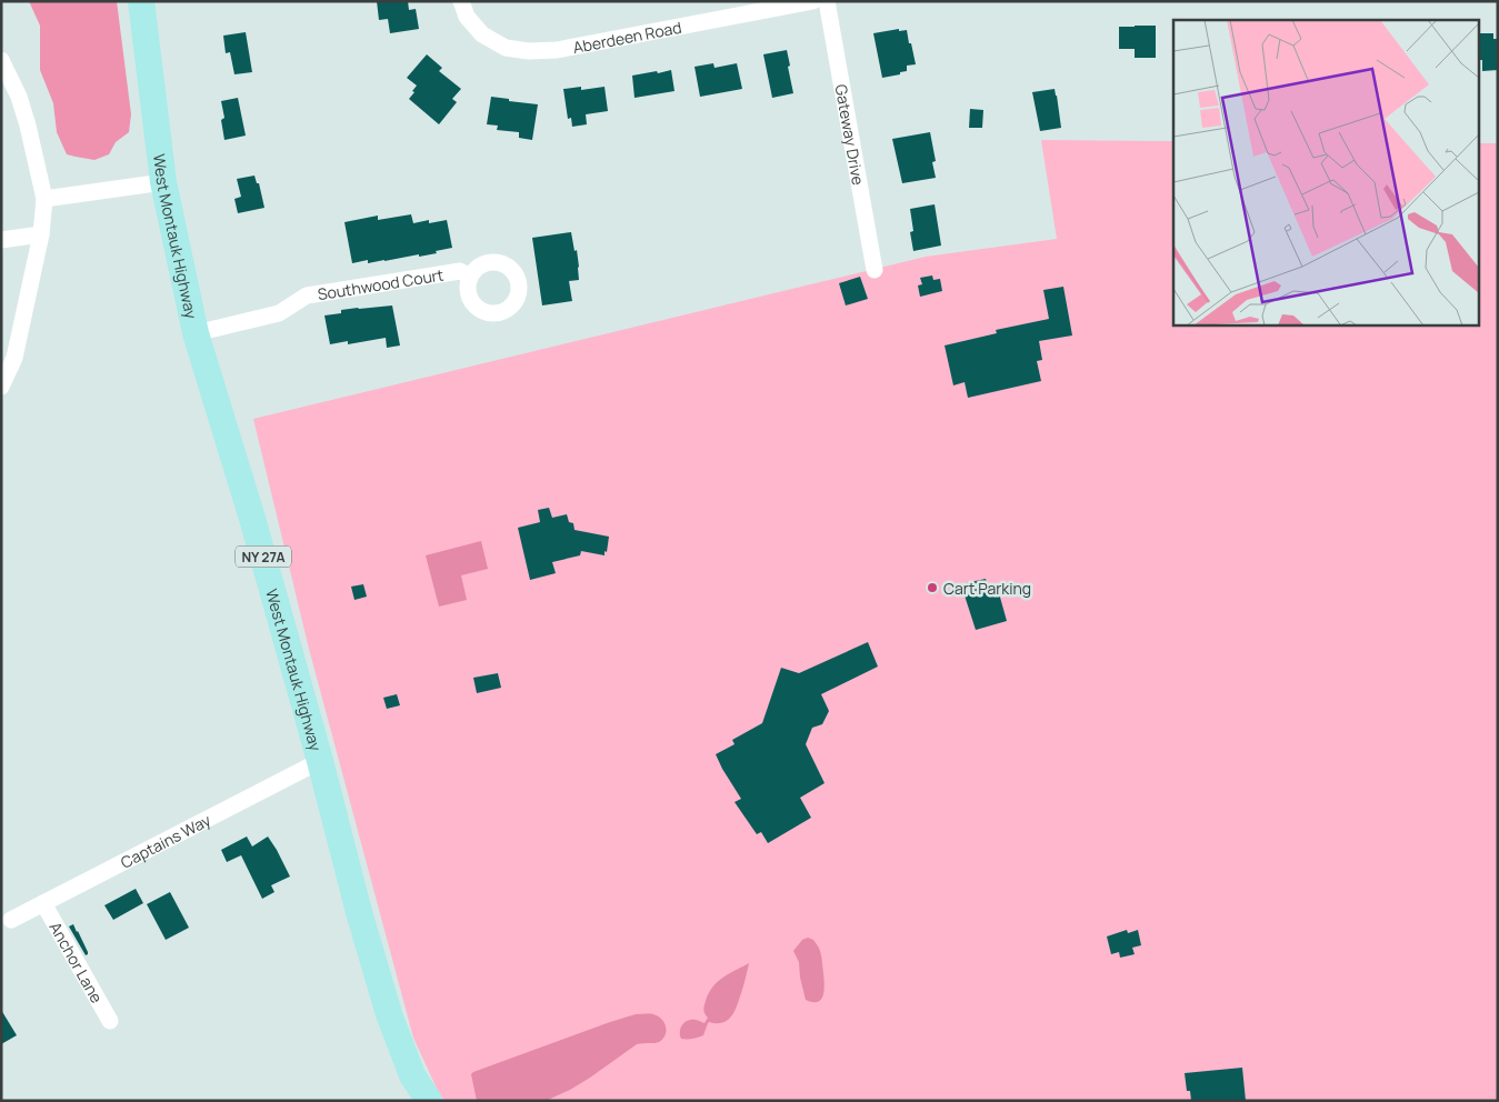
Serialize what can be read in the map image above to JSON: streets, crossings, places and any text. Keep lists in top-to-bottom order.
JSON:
{
  "streets": {
    "main road": ["West Montauk Highway", "NY 27A"],
    "street": [
      "Aberdeen Road",
      "Gateway Drive",
      "Southwood Court",
      "Captains Way",
      "Anchor Lane"
    ]
  },
  "crossings": [
    ["West Montauk Highway", "Southwood Court"],
    ["West Montauk Highway", "Captains Way"],
    ["Captains Way", "Anchor Lane"]
  ],
  "places": ["Cart Parking"]
}
